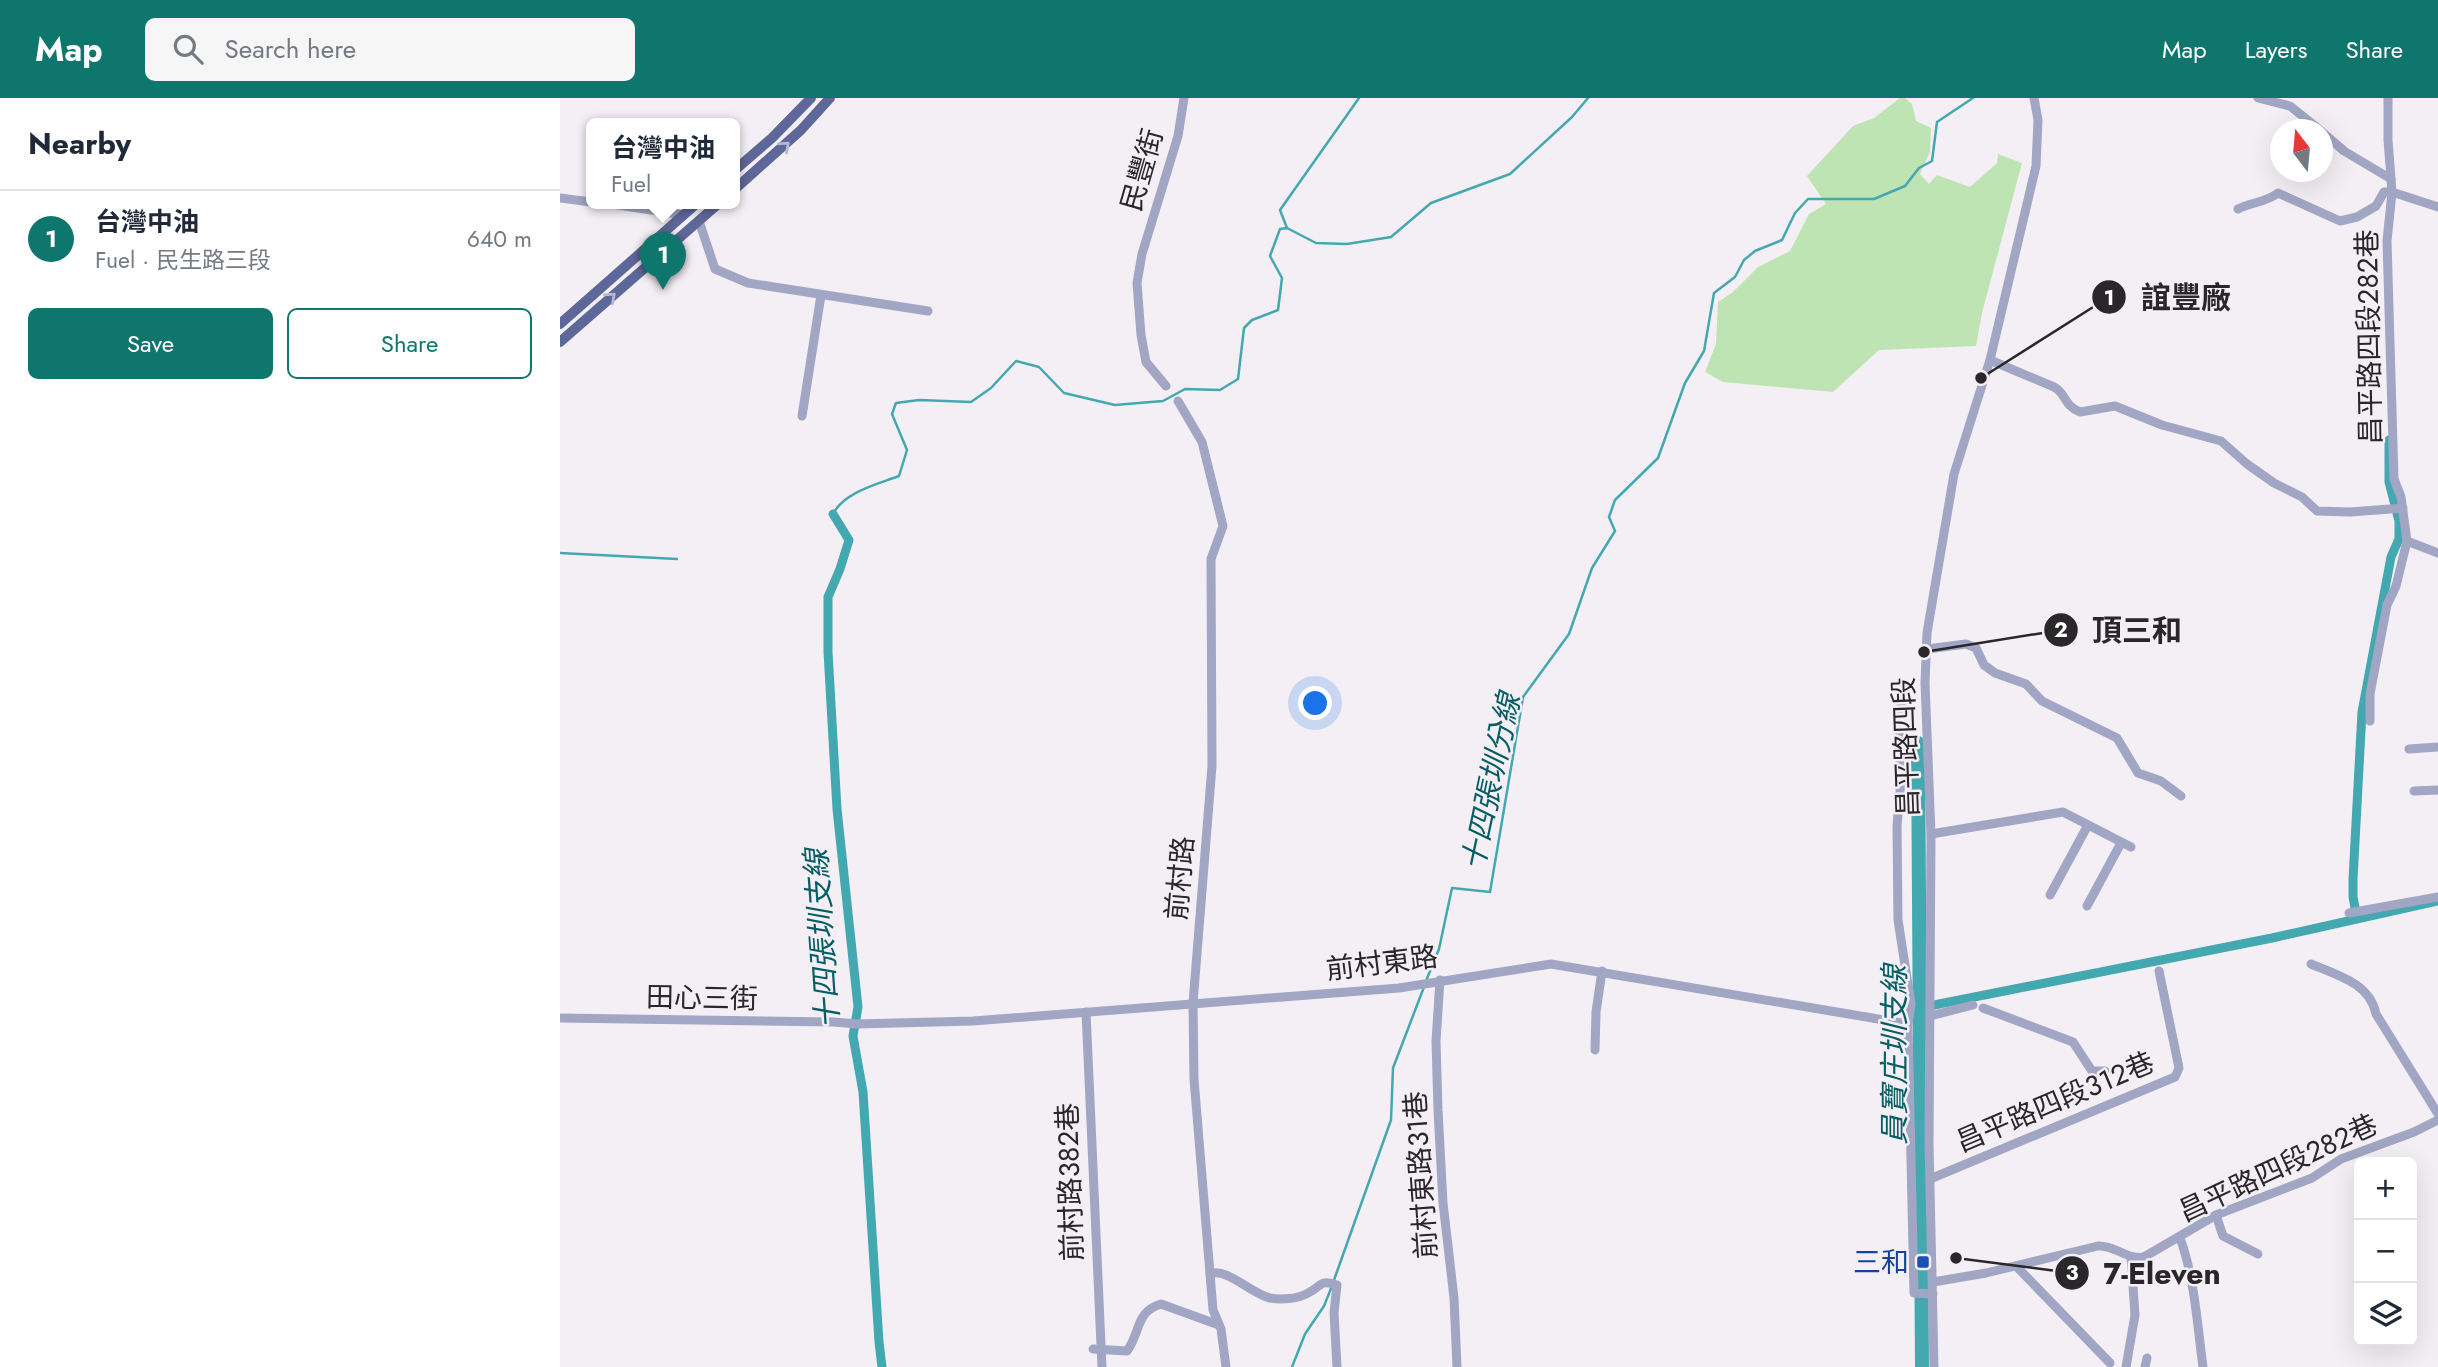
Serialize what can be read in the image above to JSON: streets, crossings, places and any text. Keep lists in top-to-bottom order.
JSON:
{
  "streets": {
    "street": [
      "民豐街",
      "昌平路四段282巷",
      "昌平路四段",
      "前村路",
      "前村東路",
      "田心三街",
      "昌平路四段312巷",
      "前村東路31巷",
      "前村路382巷"
    ]
  },
  "crossings": [
    ["昌平路四段", "昌平路四段312巷"],
    ["前村路", "前村東路"],
    ["前村東路", "田心三街"],
    ["前村東路", "前村東路31巷"],
    ["前村東路", "前村路382巷"]
  ],
  "water": ["十四張圳分線", "十四張圳支線", "員寶庄圳支線"],
  "places": {
    "other": ["誼豐廠", "頂三和", "7-Eleven"],
    "transit": ["三和"]
  },
  "north": "top",
  "page": {
    "header": "Map",
    "search": "Search here",
    "nav": ["Map", "Layers", "Share"],
    "heading": "Nearby",
    "popup": ["台灣中油", "Fuel"],
    "list": [
      {
        "mark": "1",
        "name": "台灣中油",
        "note": "Fuel · 民生路三段",
        "value": "640 m"
      }
    ],
    "pins": "1",
    "buttons": ["Save", "Share"],
    "map_buttons": ["+", "−"]
  }
}
